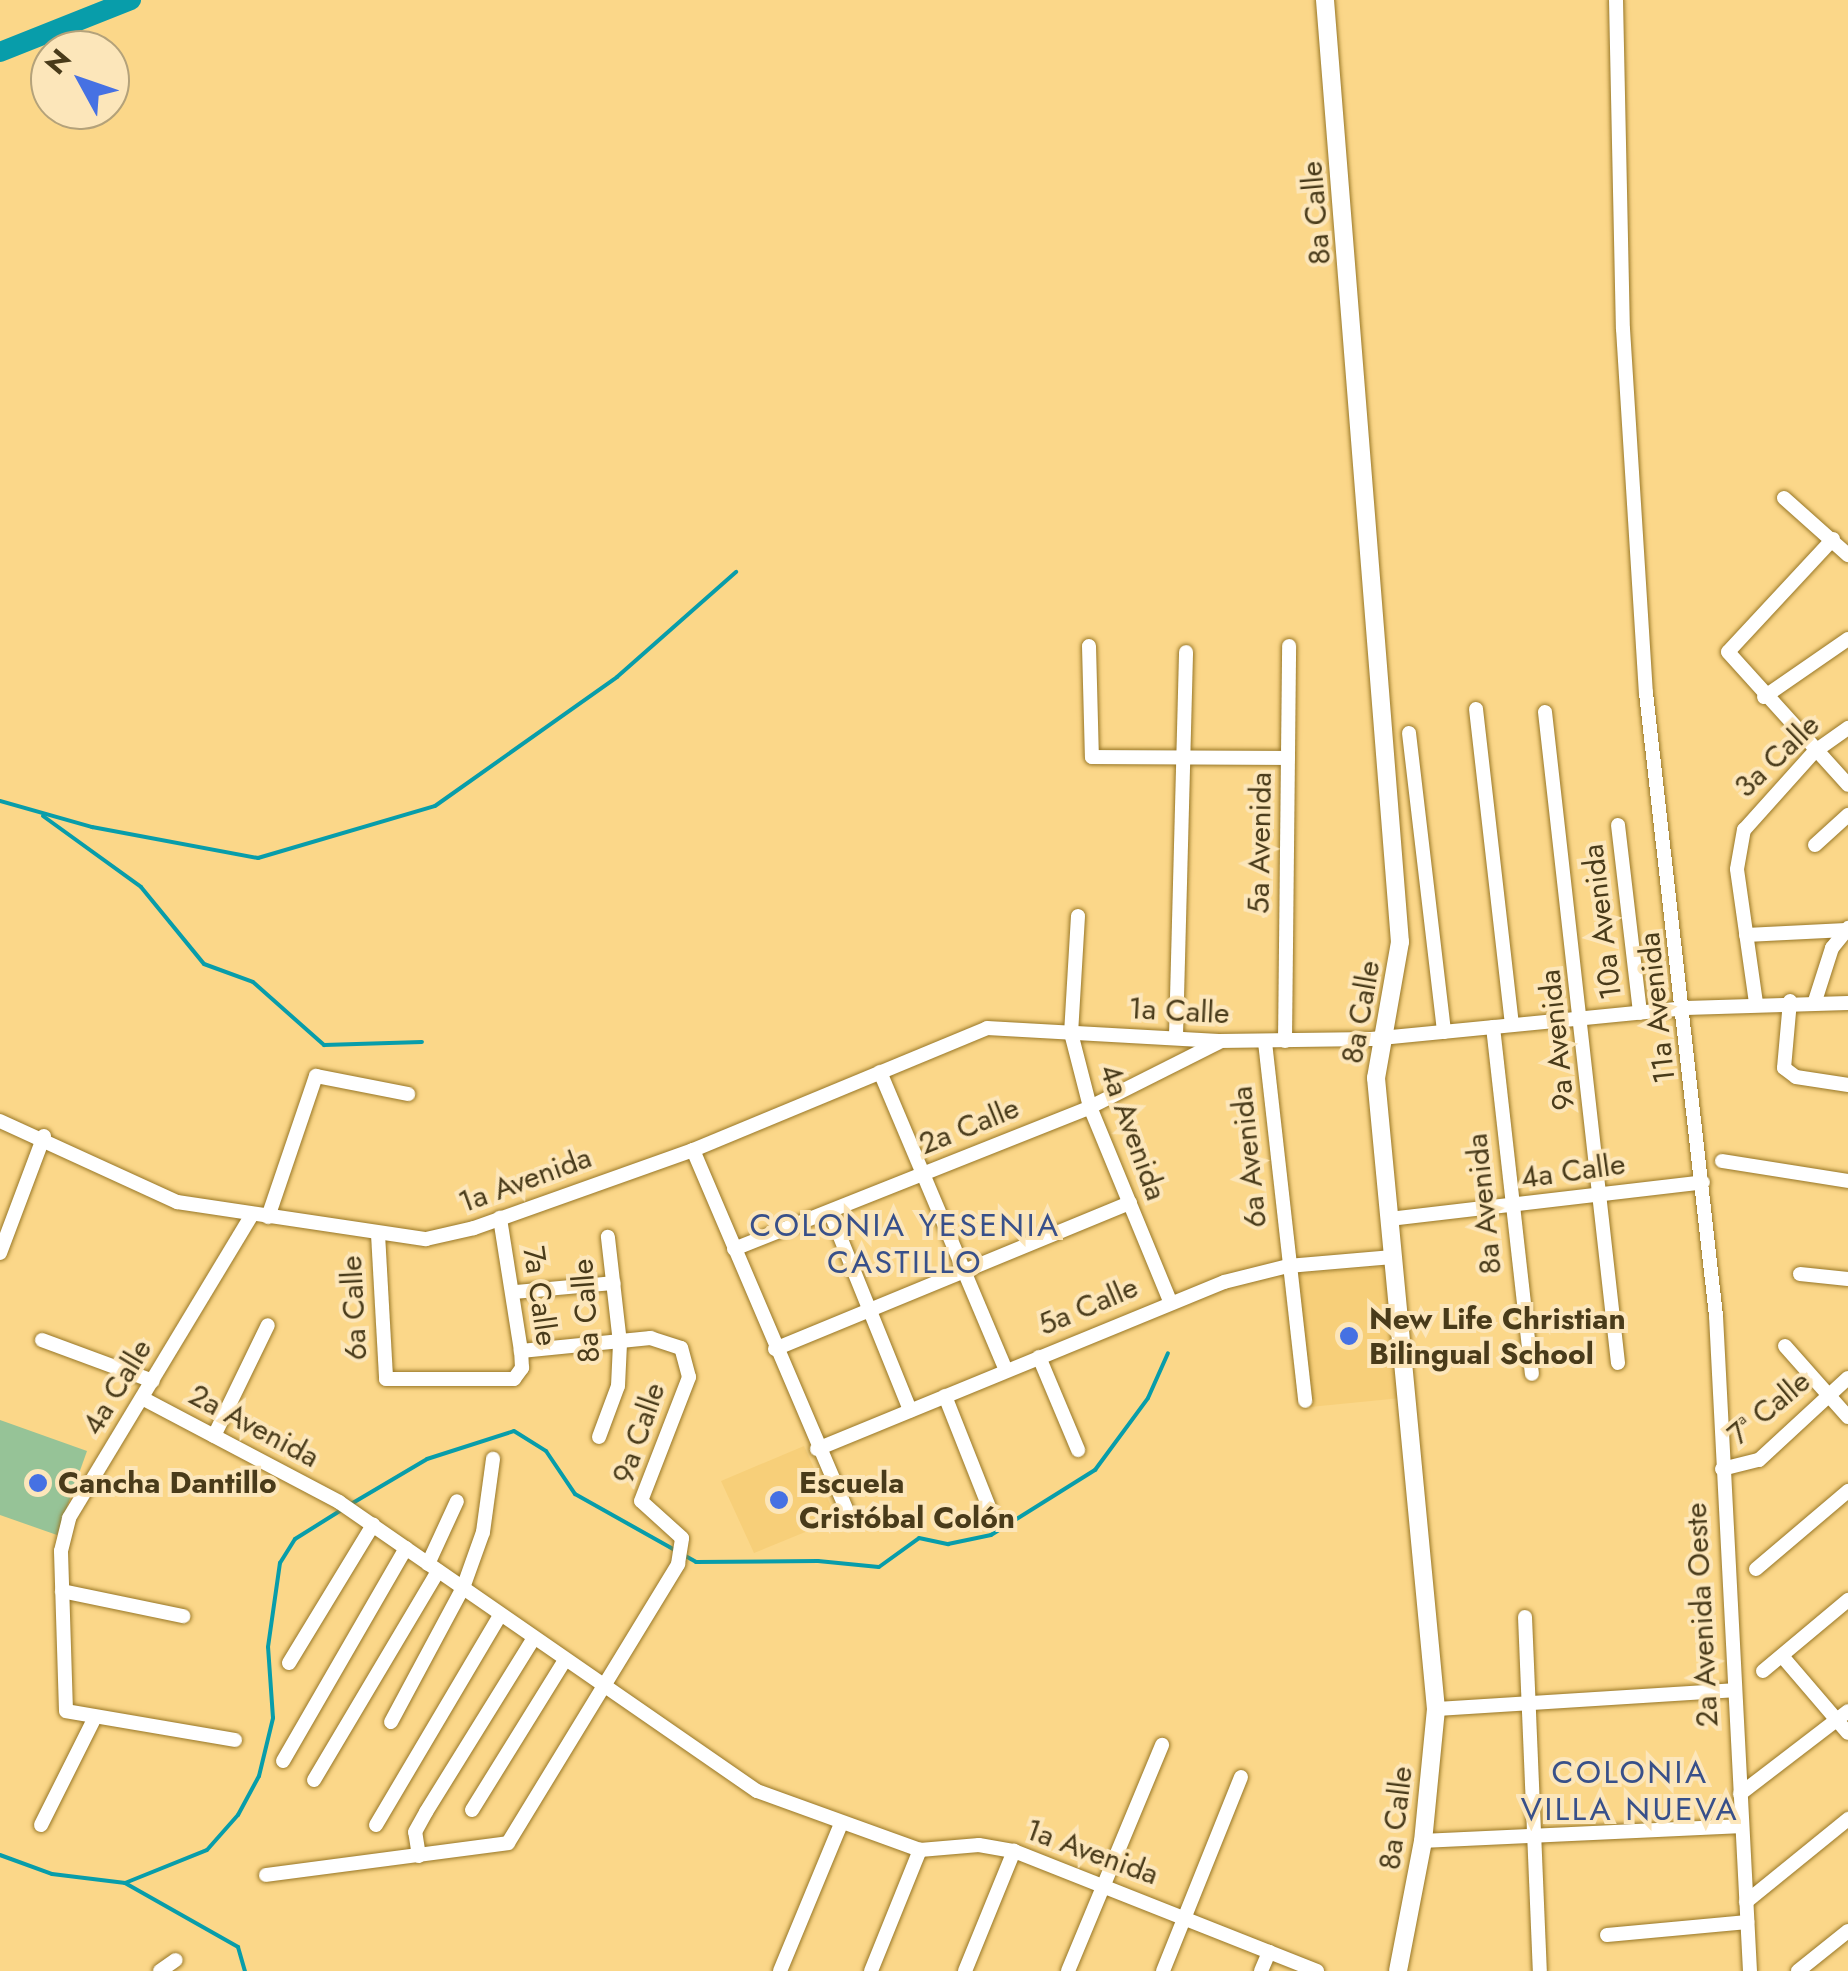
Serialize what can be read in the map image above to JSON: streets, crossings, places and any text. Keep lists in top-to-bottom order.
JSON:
{
  "streets": {
    "street": [
      "8a Calle",
      "3a Calle",
      "5a Avenida",
      "10a Avenida",
      "11a Avenida",
      "1a Calle",
      "9a Avenida",
      "2a Calle",
      "4a Avenida",
      "6a Avenida",
      "4a Calle",
      "1a Avenida",
      "8a Avenida",
      "7a Calle",
      "5a Calle",
      "6a Calle",
      "7ª Calle",
      "2a Avenida",
      "9a Calle",
      "2a Avenida Oeste"
    ]
  },
  "crossings": [
    ["8a Calle", "1a Calle"],
    ["8a Calle", "4a Calle"],
    ["8a Calle", "5a Calle"],
    ["8a Calle", "9a Calle"],
    ["5a Avenida", "1a Calle"],
    ["10a Avenida", "1a Calle"],
    ["11a Avenida", "1a Calle"],
    ["11a Avenida", "4a Calle"],
    ["11a Avenida", "2a Avenida Oeste"],
    ["1a Calle", "9a Avenida"],
    ["1a Calle", "2a Calle"],
    ["1a Calle", "4a Avenida"],
    ["1a Calle", "6a Avenida"],
    ["1a Calle", "1a Avenida"],
    ["1a Calle", "8a Avenida"],
    ["9a Avenida", "4a Calle"],
    ["2a Calle", "4a Avenida"],
    ["4a Avenida", "5a Calle"],
    ["6a Avenida", "5a Calle"],
    ["4a Calle", "1a Avenida"],
    ["4a Calle", "8a Avenida"],
    ["4a Calle", "2a Avenida"],
    ["1a Avenida", "7a Calle"],
    ["1a Avenida", "6a Calle"],
    ["1a Avenida", "2a Avenida"],
    ["1a Avenida", "9a Calle"],
    ["7a Calle", "6a Calle"],
    ["7ª Calle", "2a Avenida Oeste"],
    ["2a Avenida", "9a Calle"]
  ],
  "districts": ["COLONIA YESENIA CASTILLO", "COLONIA VILLA NUEVA"],
  "places": ["New Life Christian Bilingual School", "Cancha Dantillo", "Escuela Cristóbal Colón"],
  "north": "top left"
}
